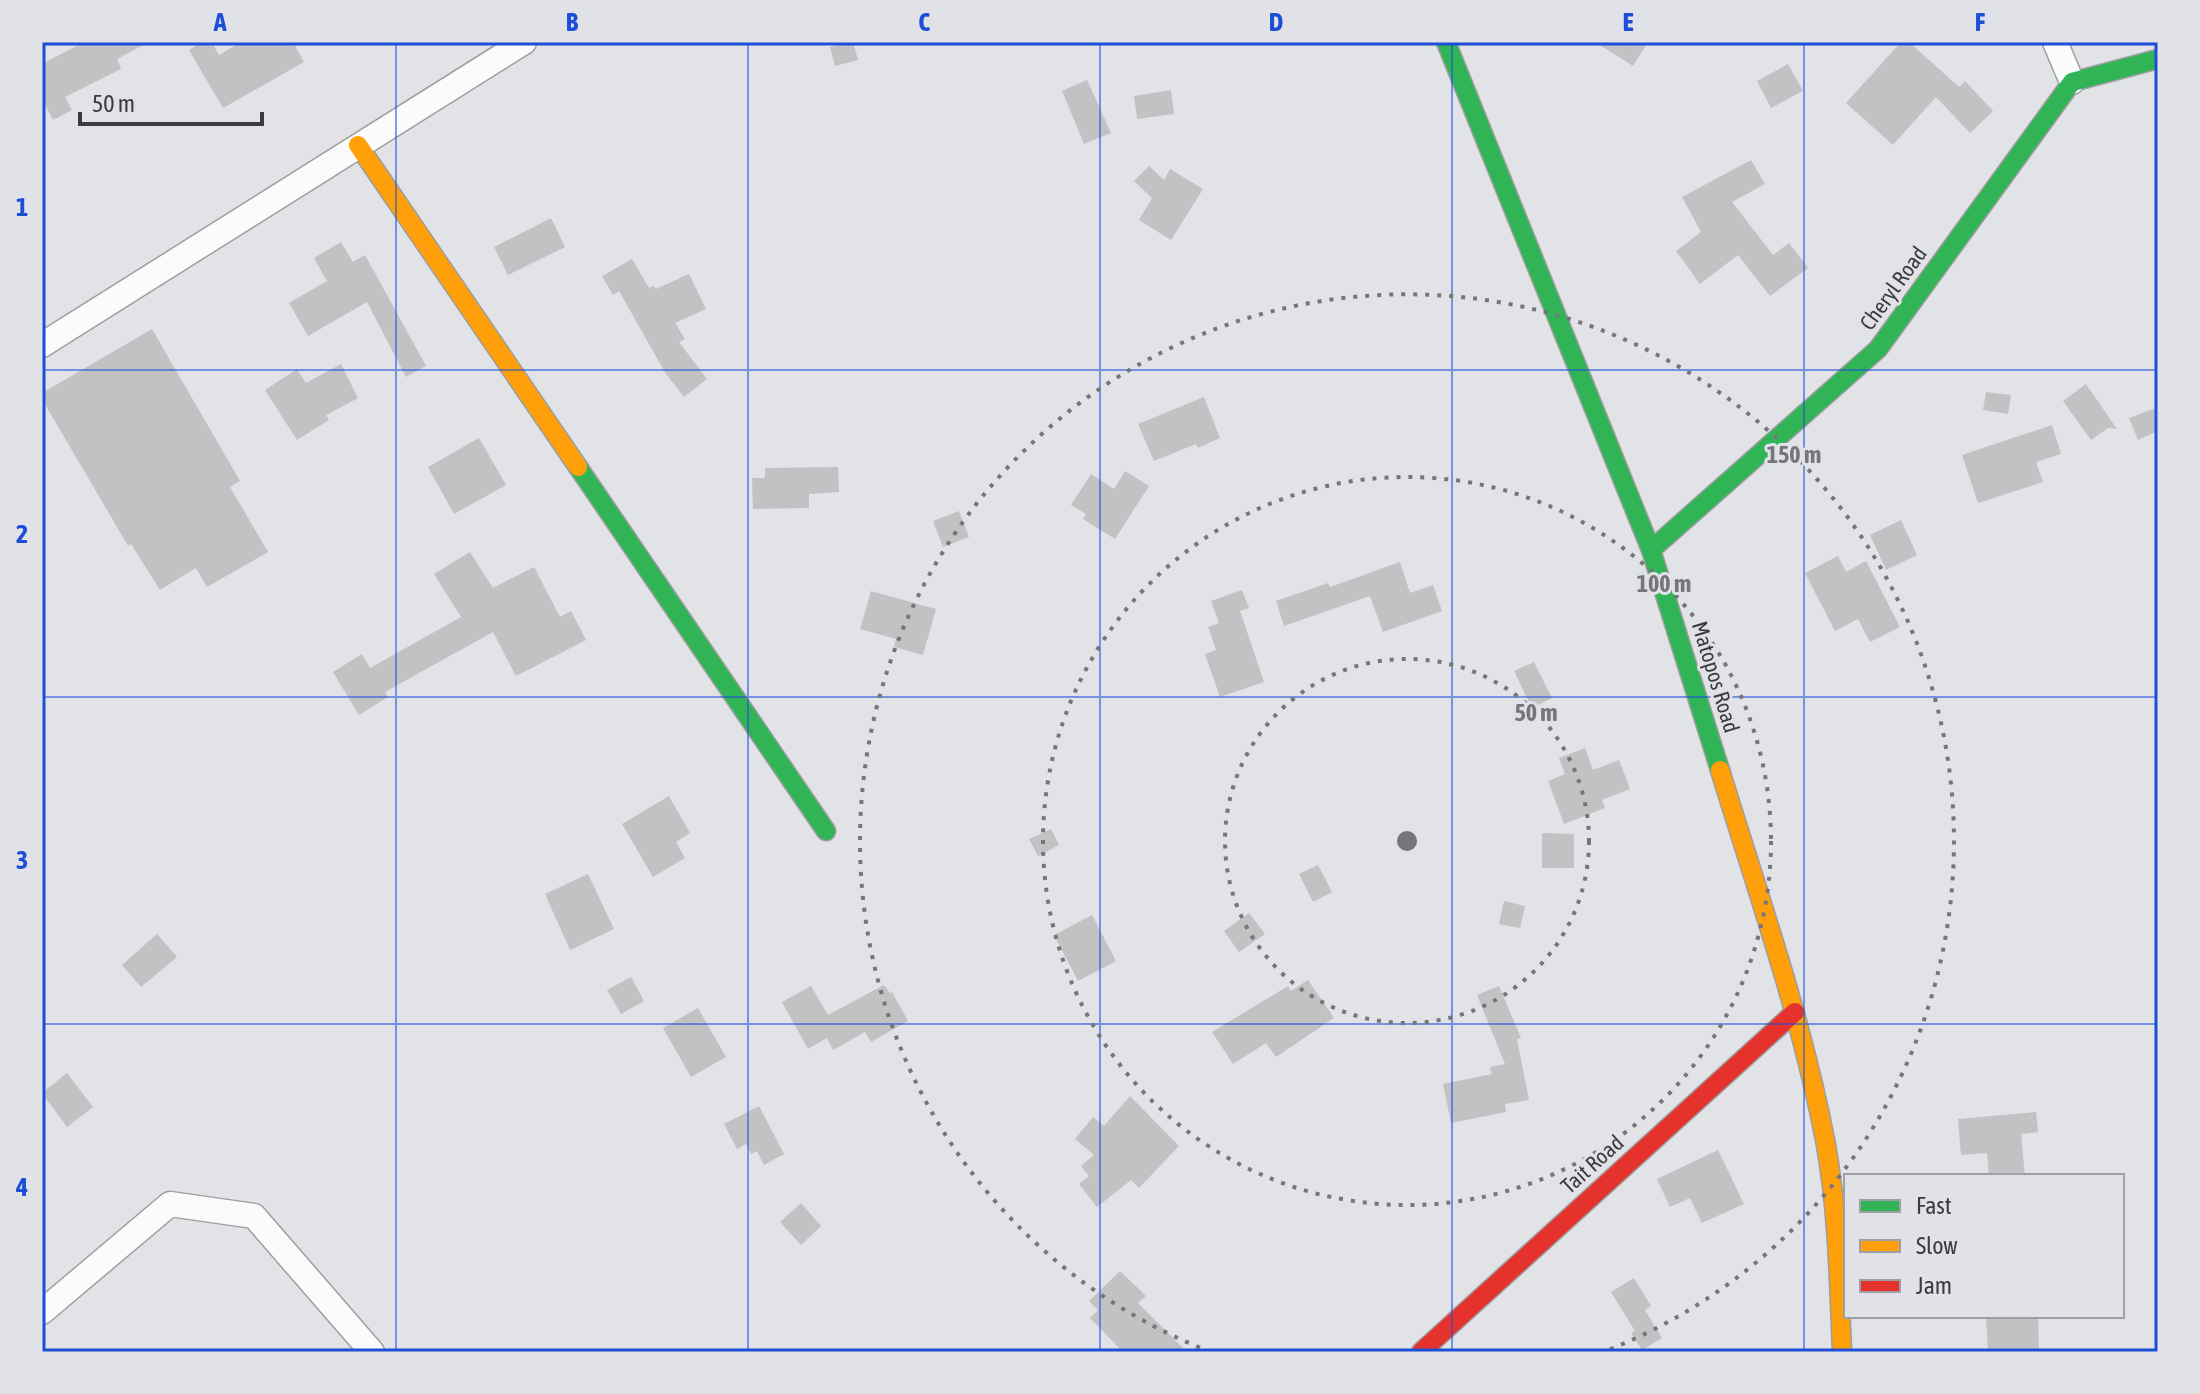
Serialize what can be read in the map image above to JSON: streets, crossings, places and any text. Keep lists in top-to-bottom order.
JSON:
{
  "streets": {
    "street": ["Cheryl Road", "Matopos Road", "Tait Road"]
  },
  "crossings": [
    ["Cheryl Road", "Matopos Road"],
    ["Matopos Road", "Tait Road"]
  ],
  "legend": ["Fast", "Slow", "Jam"],
  "scale_bar": "50 m",
  "grid": {
    "columns": [
      "A",
      "B",
      "C",
      "D",
      "E",
      "F"
    ],
    "rows": [
      "1",
      "2",
      "3",
      "4"
    ]
  },
  "rings": ["150 m", "100 m", "50 m"]
}
